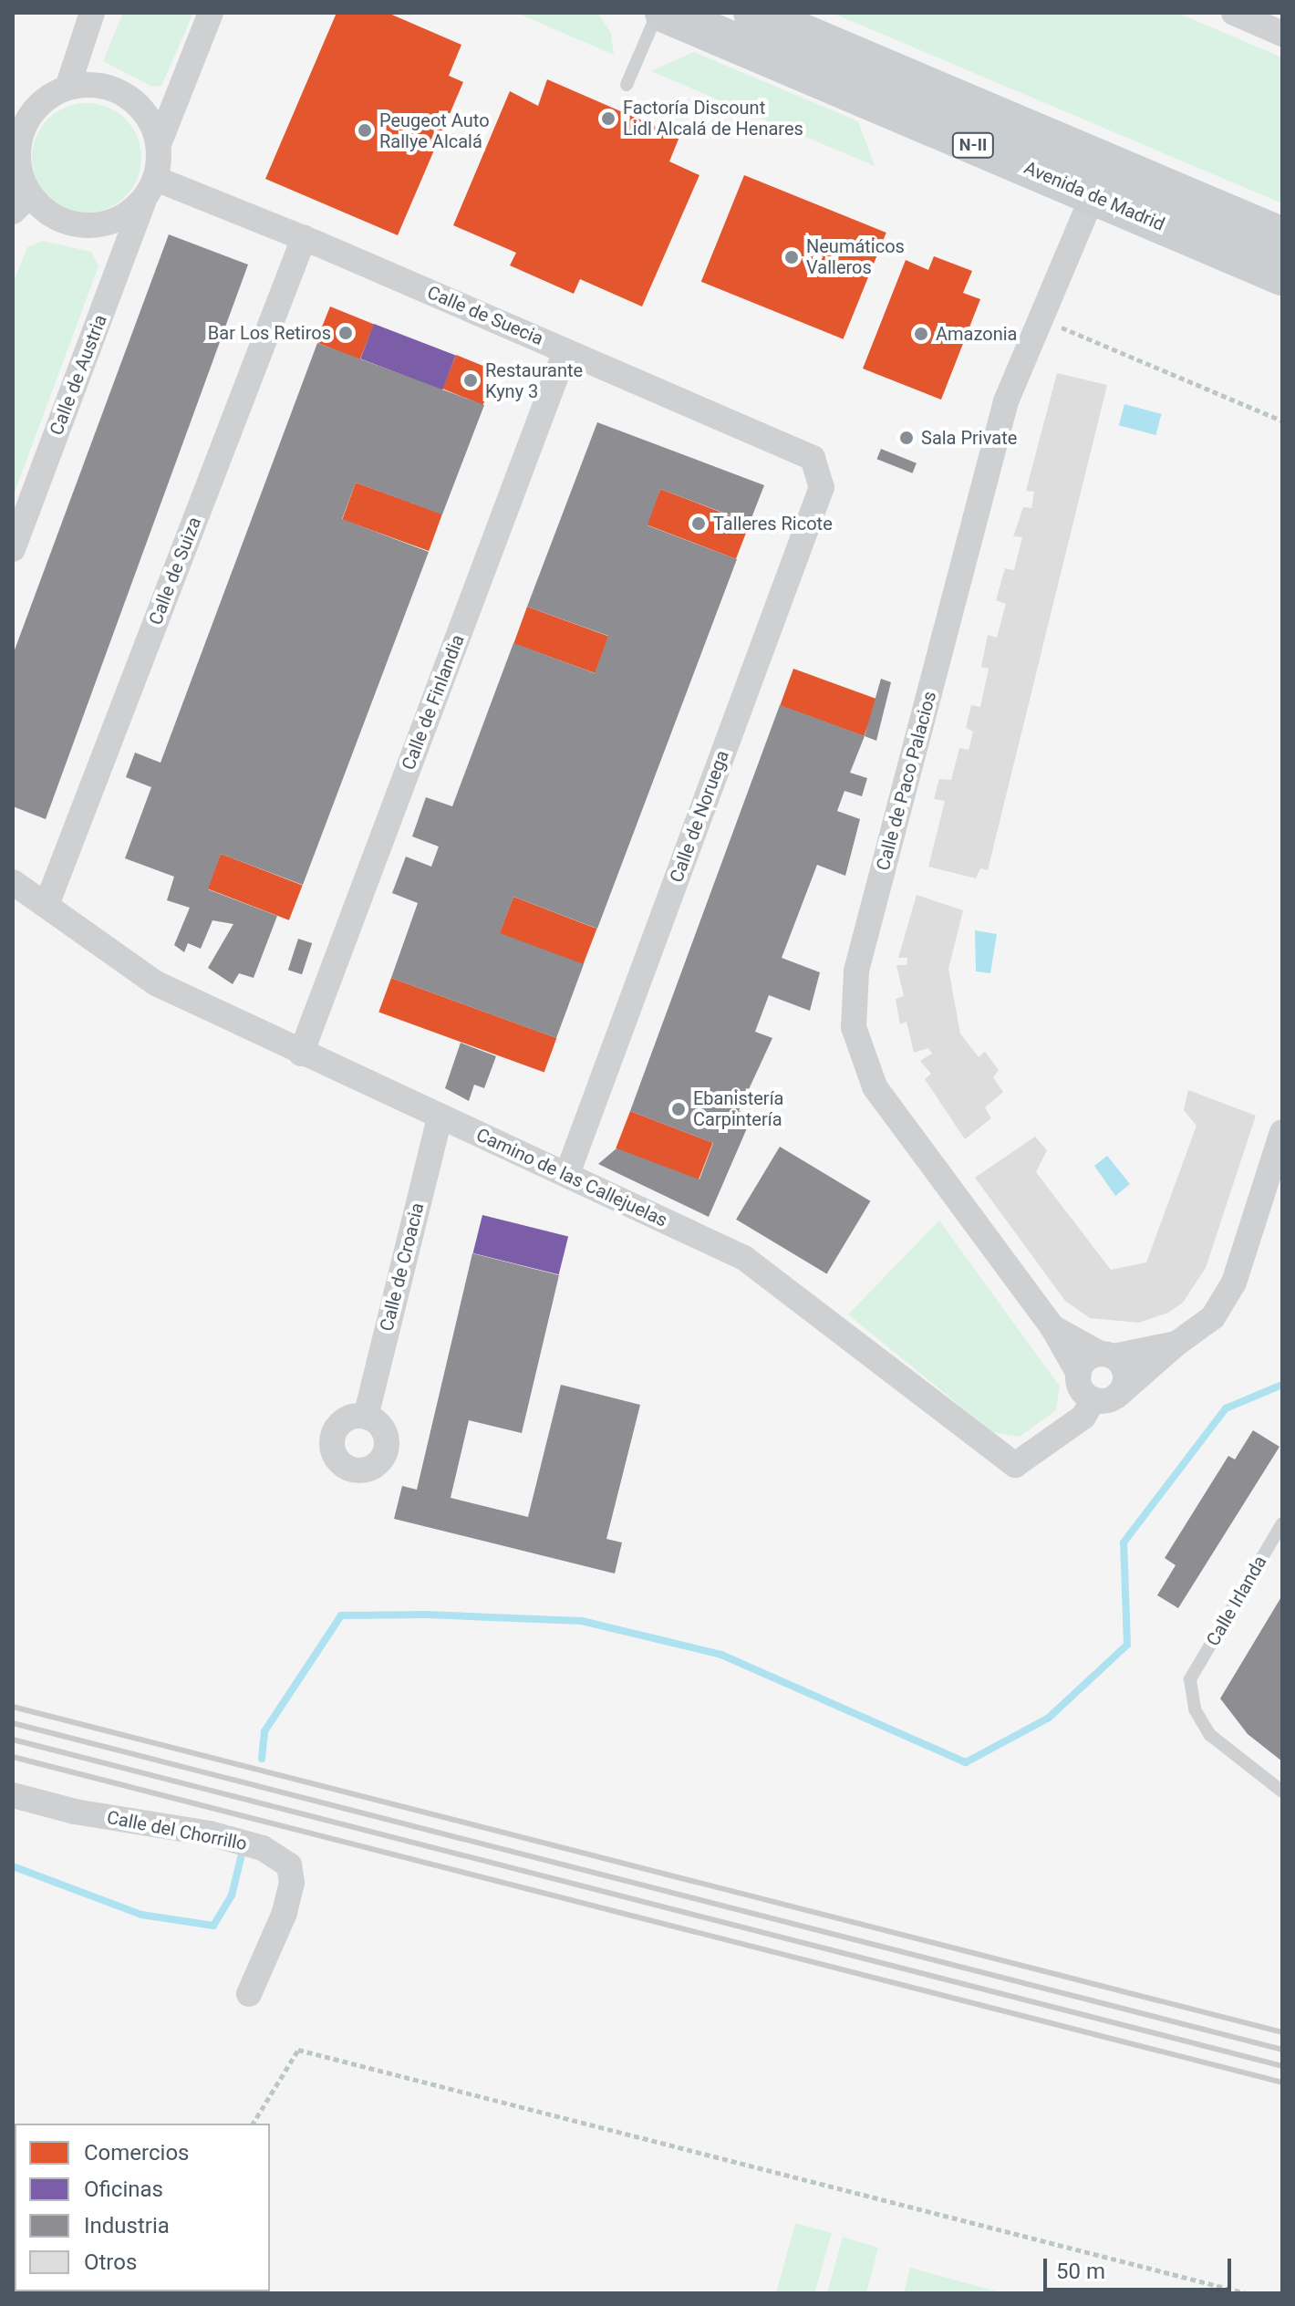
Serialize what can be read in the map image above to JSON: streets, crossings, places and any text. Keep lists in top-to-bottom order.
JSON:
{
  "streets": {
    "main road": ["N-II", "Avenida de Madrid"],
    "street": [
      "Calle de Suecia",
      "Calle de Austria",
      "Calle de Suiza",
      "Calle de Finlandia",
      "Calle de Paco Palacios",
      "Calle de Noruega",
      "Camino de las Callejuelas",
      "Calle de Croacia",
      "Calle del Chorrillo"
    ],
    "lane": ["Calle Irlanda"]
  },
  "crossings": [
    ["Avenida de Madrid", "Calle de Paco Palacios"],
    ["Calle de Suecia", "Calle de Austria"],
    ["Calle de Suecia", "Calle de Suiza"],
    ["Calle de Suecia", "Calle de Finlandia"],
    ["Calle de Suecia", "Calle de Noruega"],
    ["Calle de Suiza", "Camino de las Callejuelas"],
    ["Calle de Finlandia", "Camino de las Callejuelas"],
    ["Calle de Paco Palacios", "Camino de las Callejuelas"],
    ["Calle de Noruega", "Camino de las Callejuelas"],
    ["Camino de las Callejuelas", "Calle de Croacia"]
  ],
  "places": [
    "Factoría Discount Lidl Alcalá de Henares",
    "Peugeot Auto Rallye Alcalá",
    "Neumáticos Valleros",
    "Bar Los Retiros",
    "Amazonia",
    "Restaurante Kyny 3",
    "Sala Private",
    "Talleres Ricote",
    "Ebanistería Carpintería"
  ],
  "legend": [
    "Comercios",
    "Oficinas",
    "Industria",
    "Otros"
  ],
  "scale_bar": "50 m"
}
